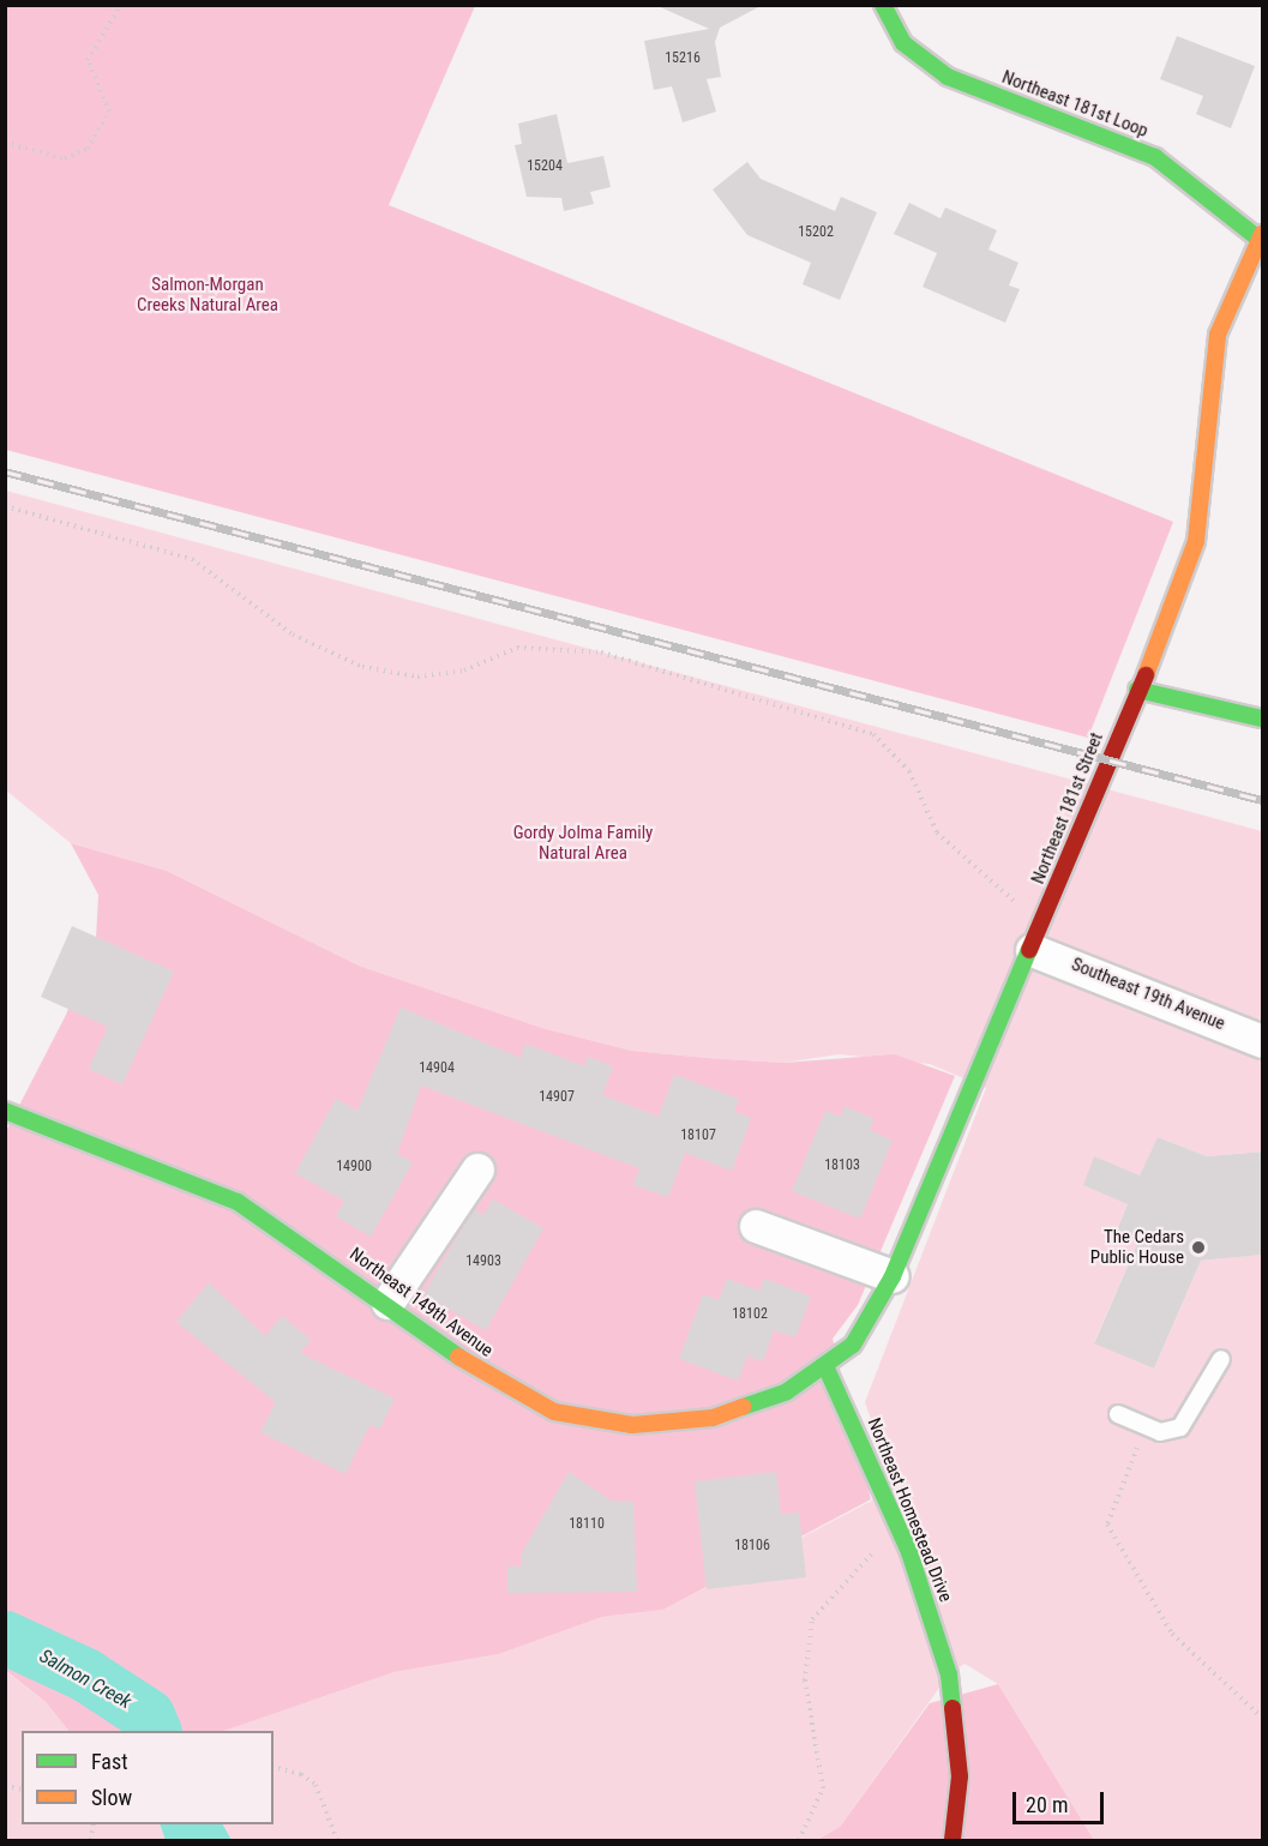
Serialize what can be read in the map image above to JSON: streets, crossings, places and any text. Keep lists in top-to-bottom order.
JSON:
{
  "streets": {
    "street": [
      "Northeast 181st Loop",
      "Northeast 181st Street",
      "Southeast 19th Avenue",
      "Northeast 149th Avenue",
      "Northeast Homestead Drive"
    ]
  },
  "crossings": [
    ["Northeast 181st Loop", "Northeast 181st Street"],
    ["Northeast 181st Street", "Southeast 19th Avenue"],
    ["Northeast 181st Street", "Northeast 149th Avenue"],
    ["Northeast 181st Street", "Northeast Homestead Drive"],
    ["Northeast 149th Avenue", "Northeast Homestead Drive"]
  ],
  "water": ["Salmon Creek"],
  "parks": ["Salmon-Morgan Creeks Natural Area", "Gordy Jolma Family Natural Area"],
  "places": ["The Cedars Public House"],
  "house_numbers": [
    "15216",
    "15204",
    "15202",
    "14904",
    "14907",
    "18107",
    "18103",
    "14900",
    "14903",
    "18102",
    "18110",
    "18106"
  ],
  "legend": ["Fast", "Slow"],
  "scale_bar": "20 m"
}
